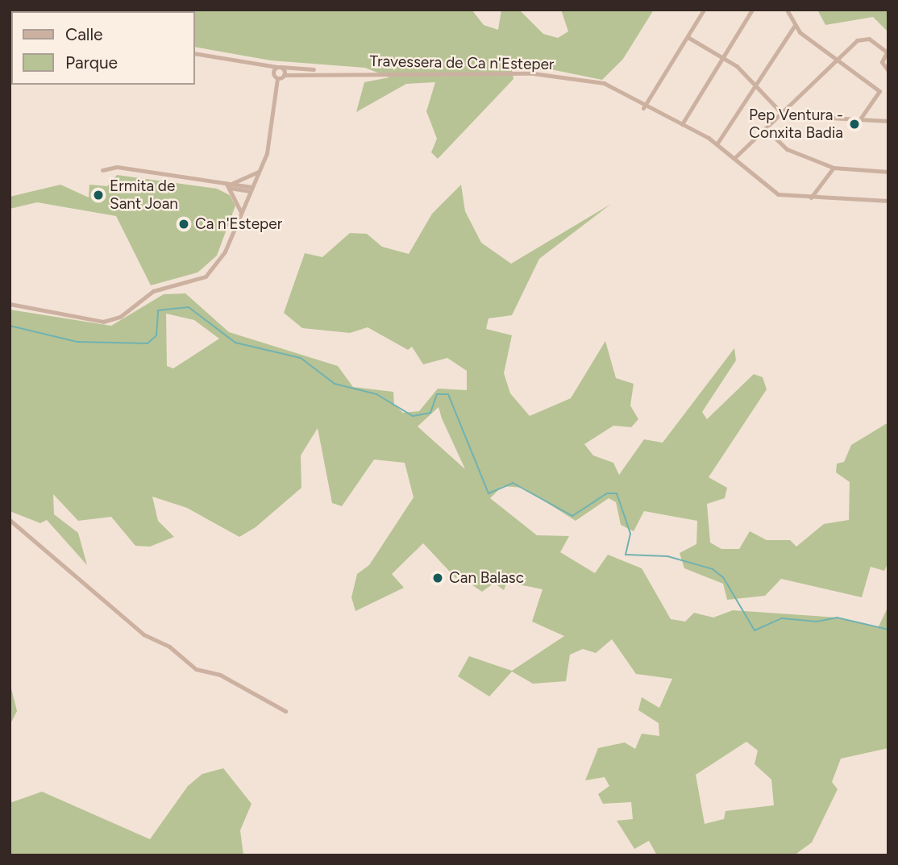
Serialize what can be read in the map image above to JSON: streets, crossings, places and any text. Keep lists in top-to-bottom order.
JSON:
{
  "streets": {
    "street": ["Travessera de Ca n'Esteper"]
  },
  "places": [
    "Pep Ventura - Conxita Badia",
    "Ermita de Sant Joan",
    "Ca n'Esteper",
    "Can Balasc"
  ],
  "legend": ["Calle", "Parque"]
}
